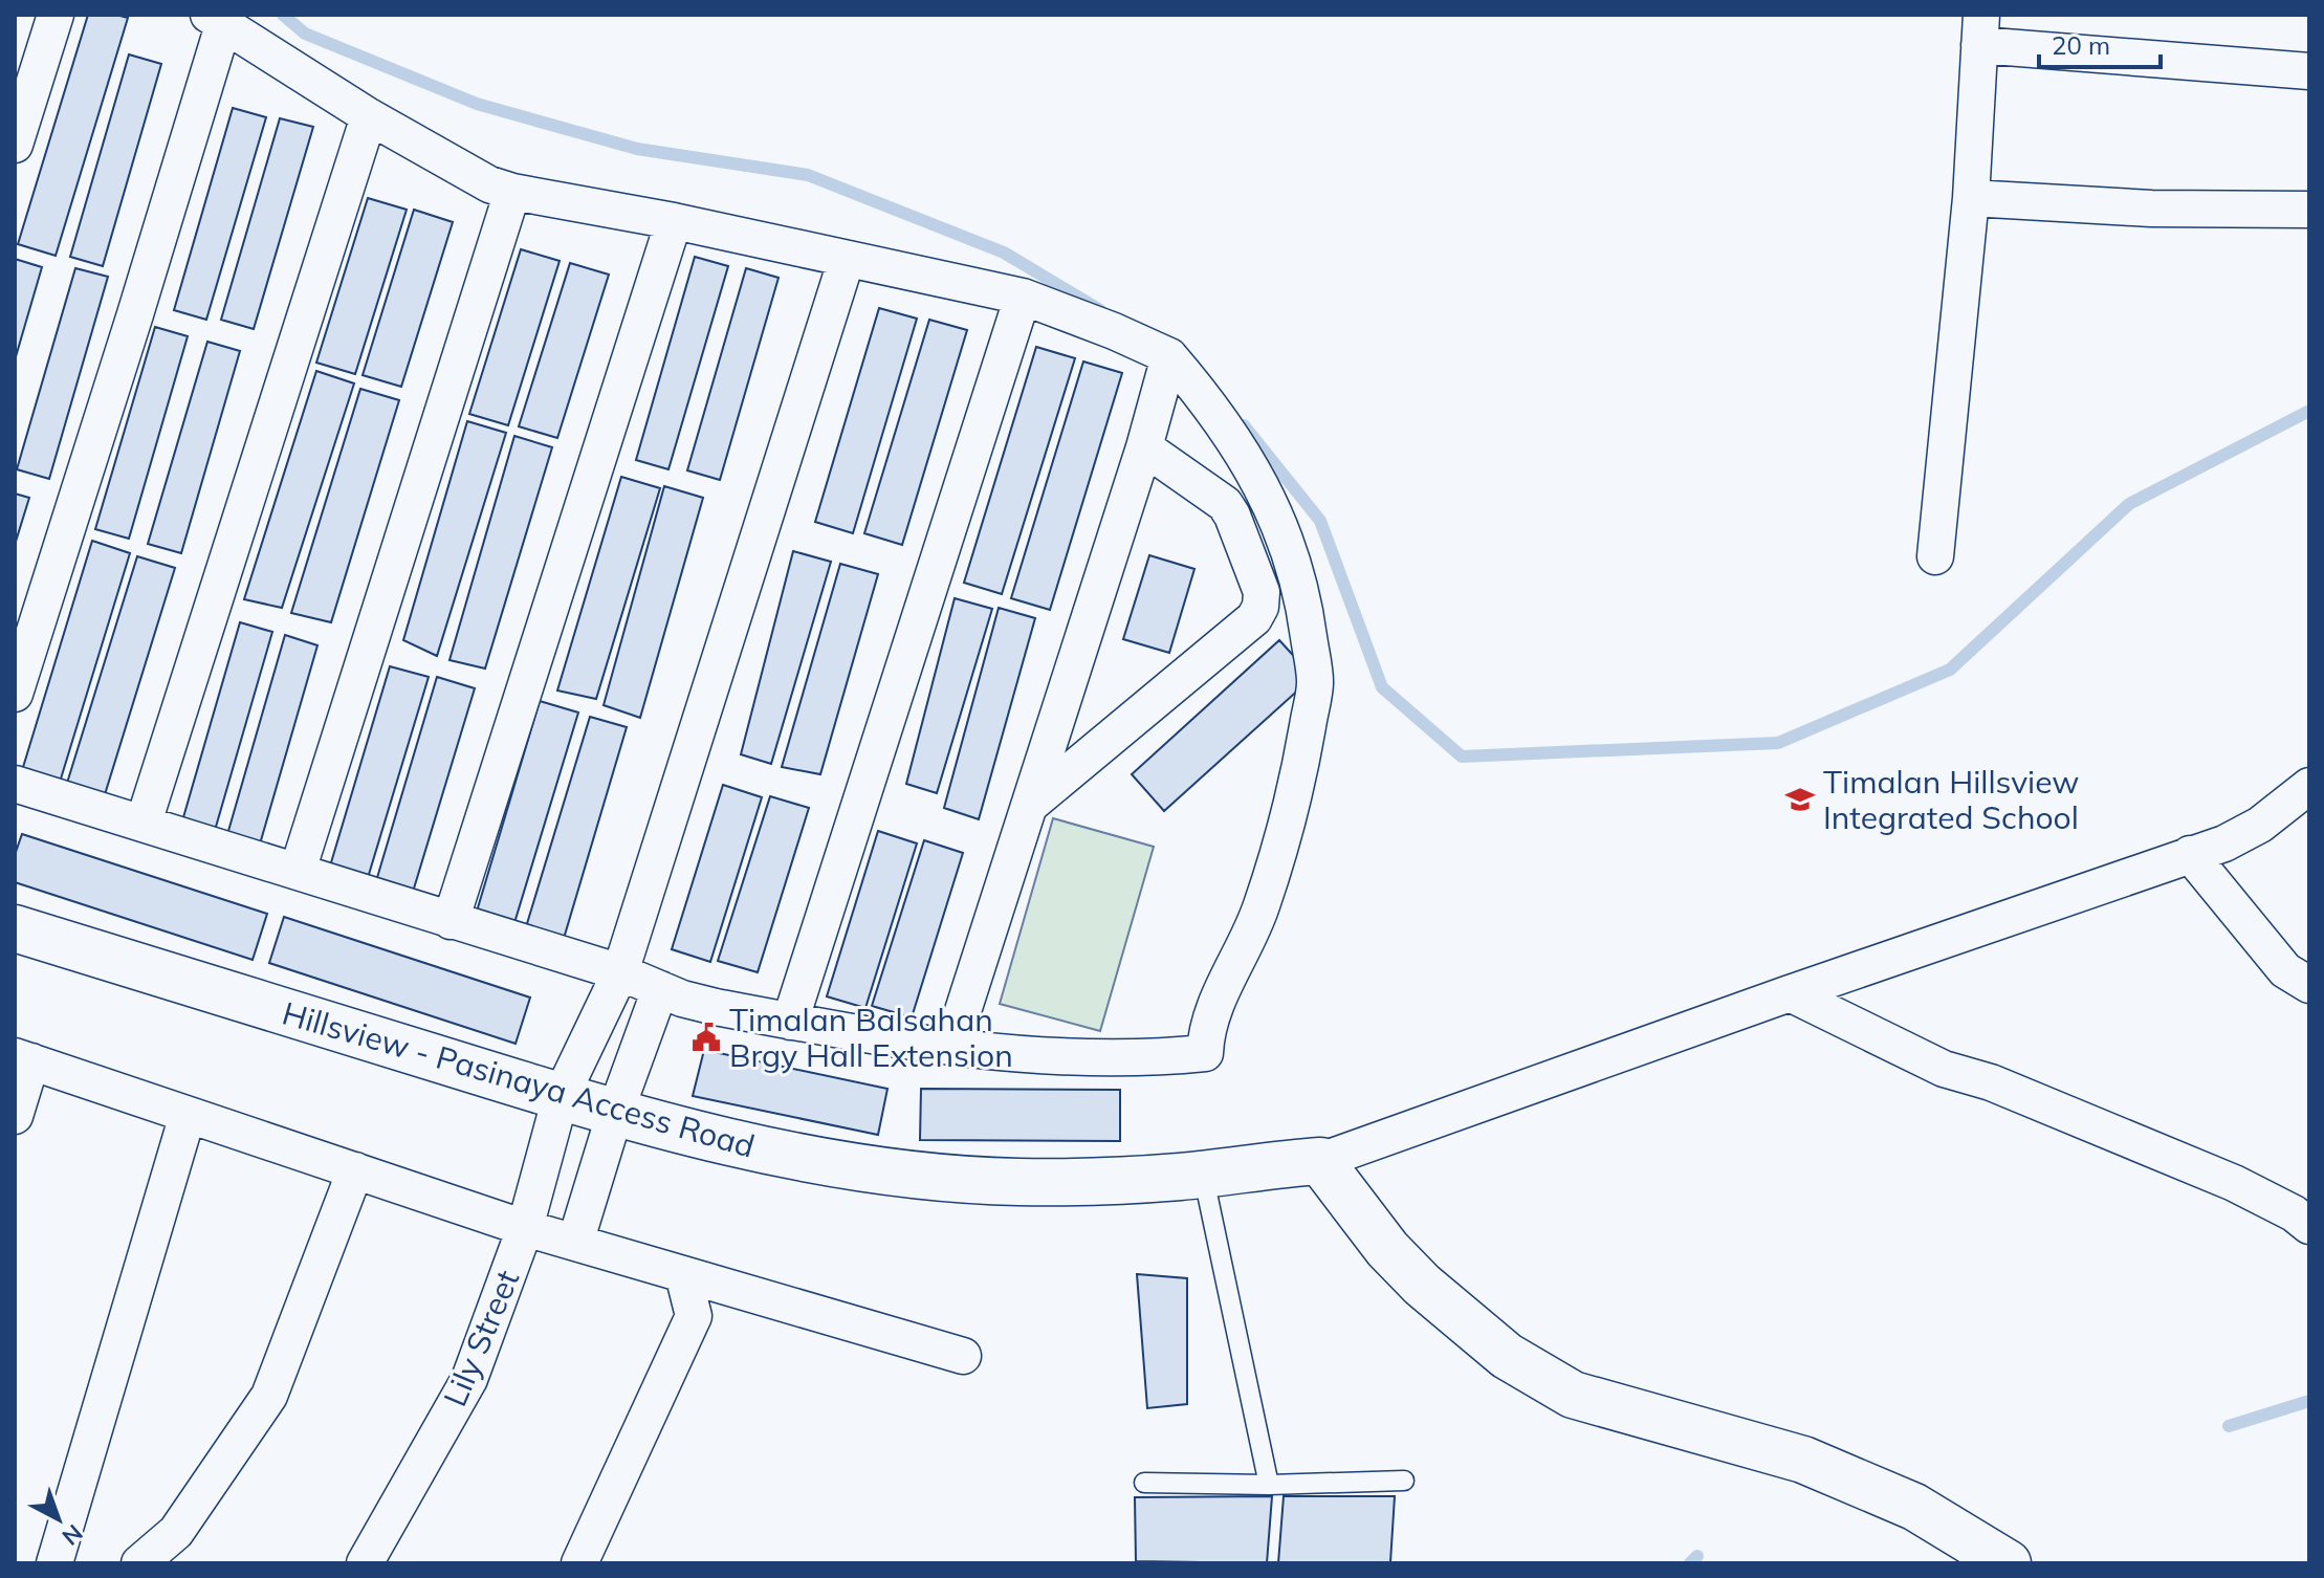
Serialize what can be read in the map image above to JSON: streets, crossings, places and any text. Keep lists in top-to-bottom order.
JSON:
{
  "streets": {
    "street": ["Hillsview - Pasinaya Access Road", "Lily Street"]
  },
  "crossings": [
    ["Hillsview - Pasinaya Access Road", "Lily Street"]
  ],
  "places": {
    "school or university": ["Timalan Hillsview Integrated School"],
    "public building": ["Timalan Balsahan Brgy Hall Extension"]
  },
  "scale_bar": "20 m",
  "north": "bottom right"
}
